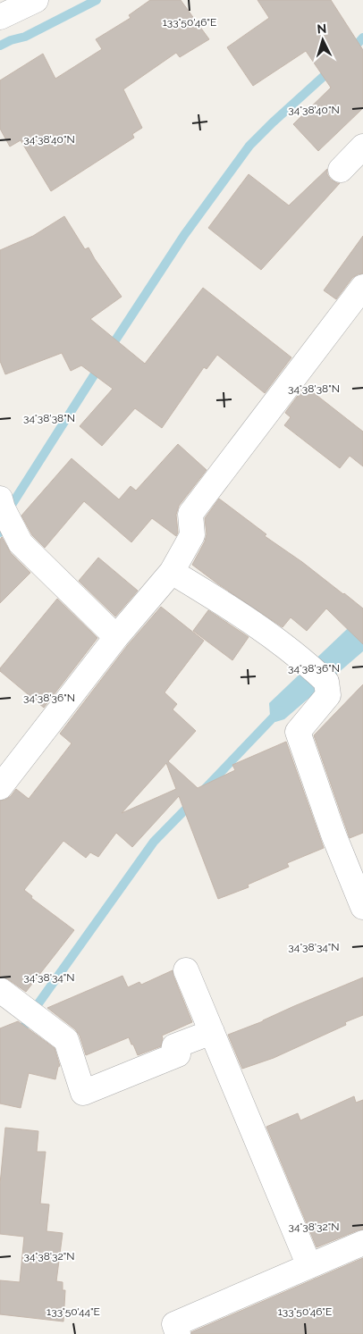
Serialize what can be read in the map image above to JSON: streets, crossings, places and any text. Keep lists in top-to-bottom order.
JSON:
{
  "north": "top",
  "coordinates": [
    "133°50'46\"E",
    "34°38'40\"N",
    "34°38'38\"N",
    "34°38'36\"N",
    "34°38'34\"N",
    "34°38'32\"N",
    "133°50'44\"E"
  ]
}
